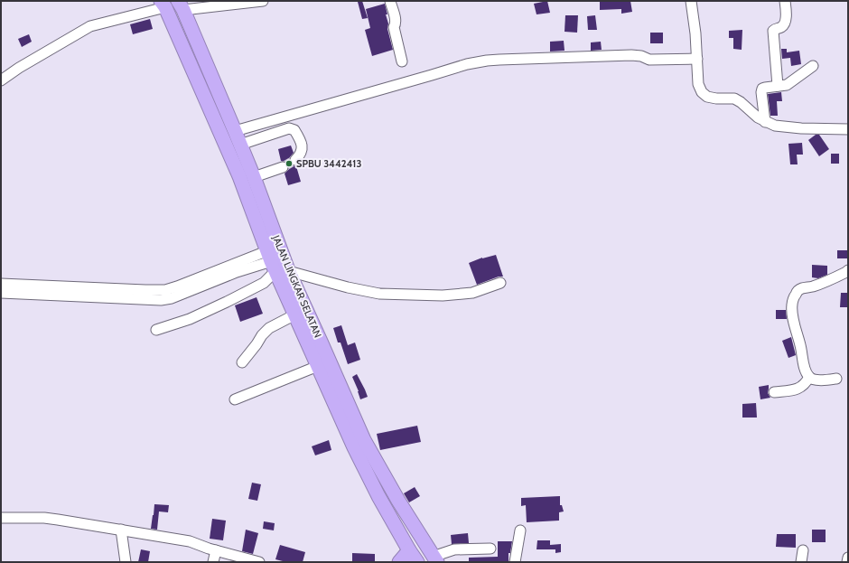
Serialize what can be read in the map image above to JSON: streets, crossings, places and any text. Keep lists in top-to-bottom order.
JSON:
{
  "streets": {
    "highway": ["JALAN LINGKAR SELATAN"]
  },
  "places": ["SPBU 3442413"]
}
